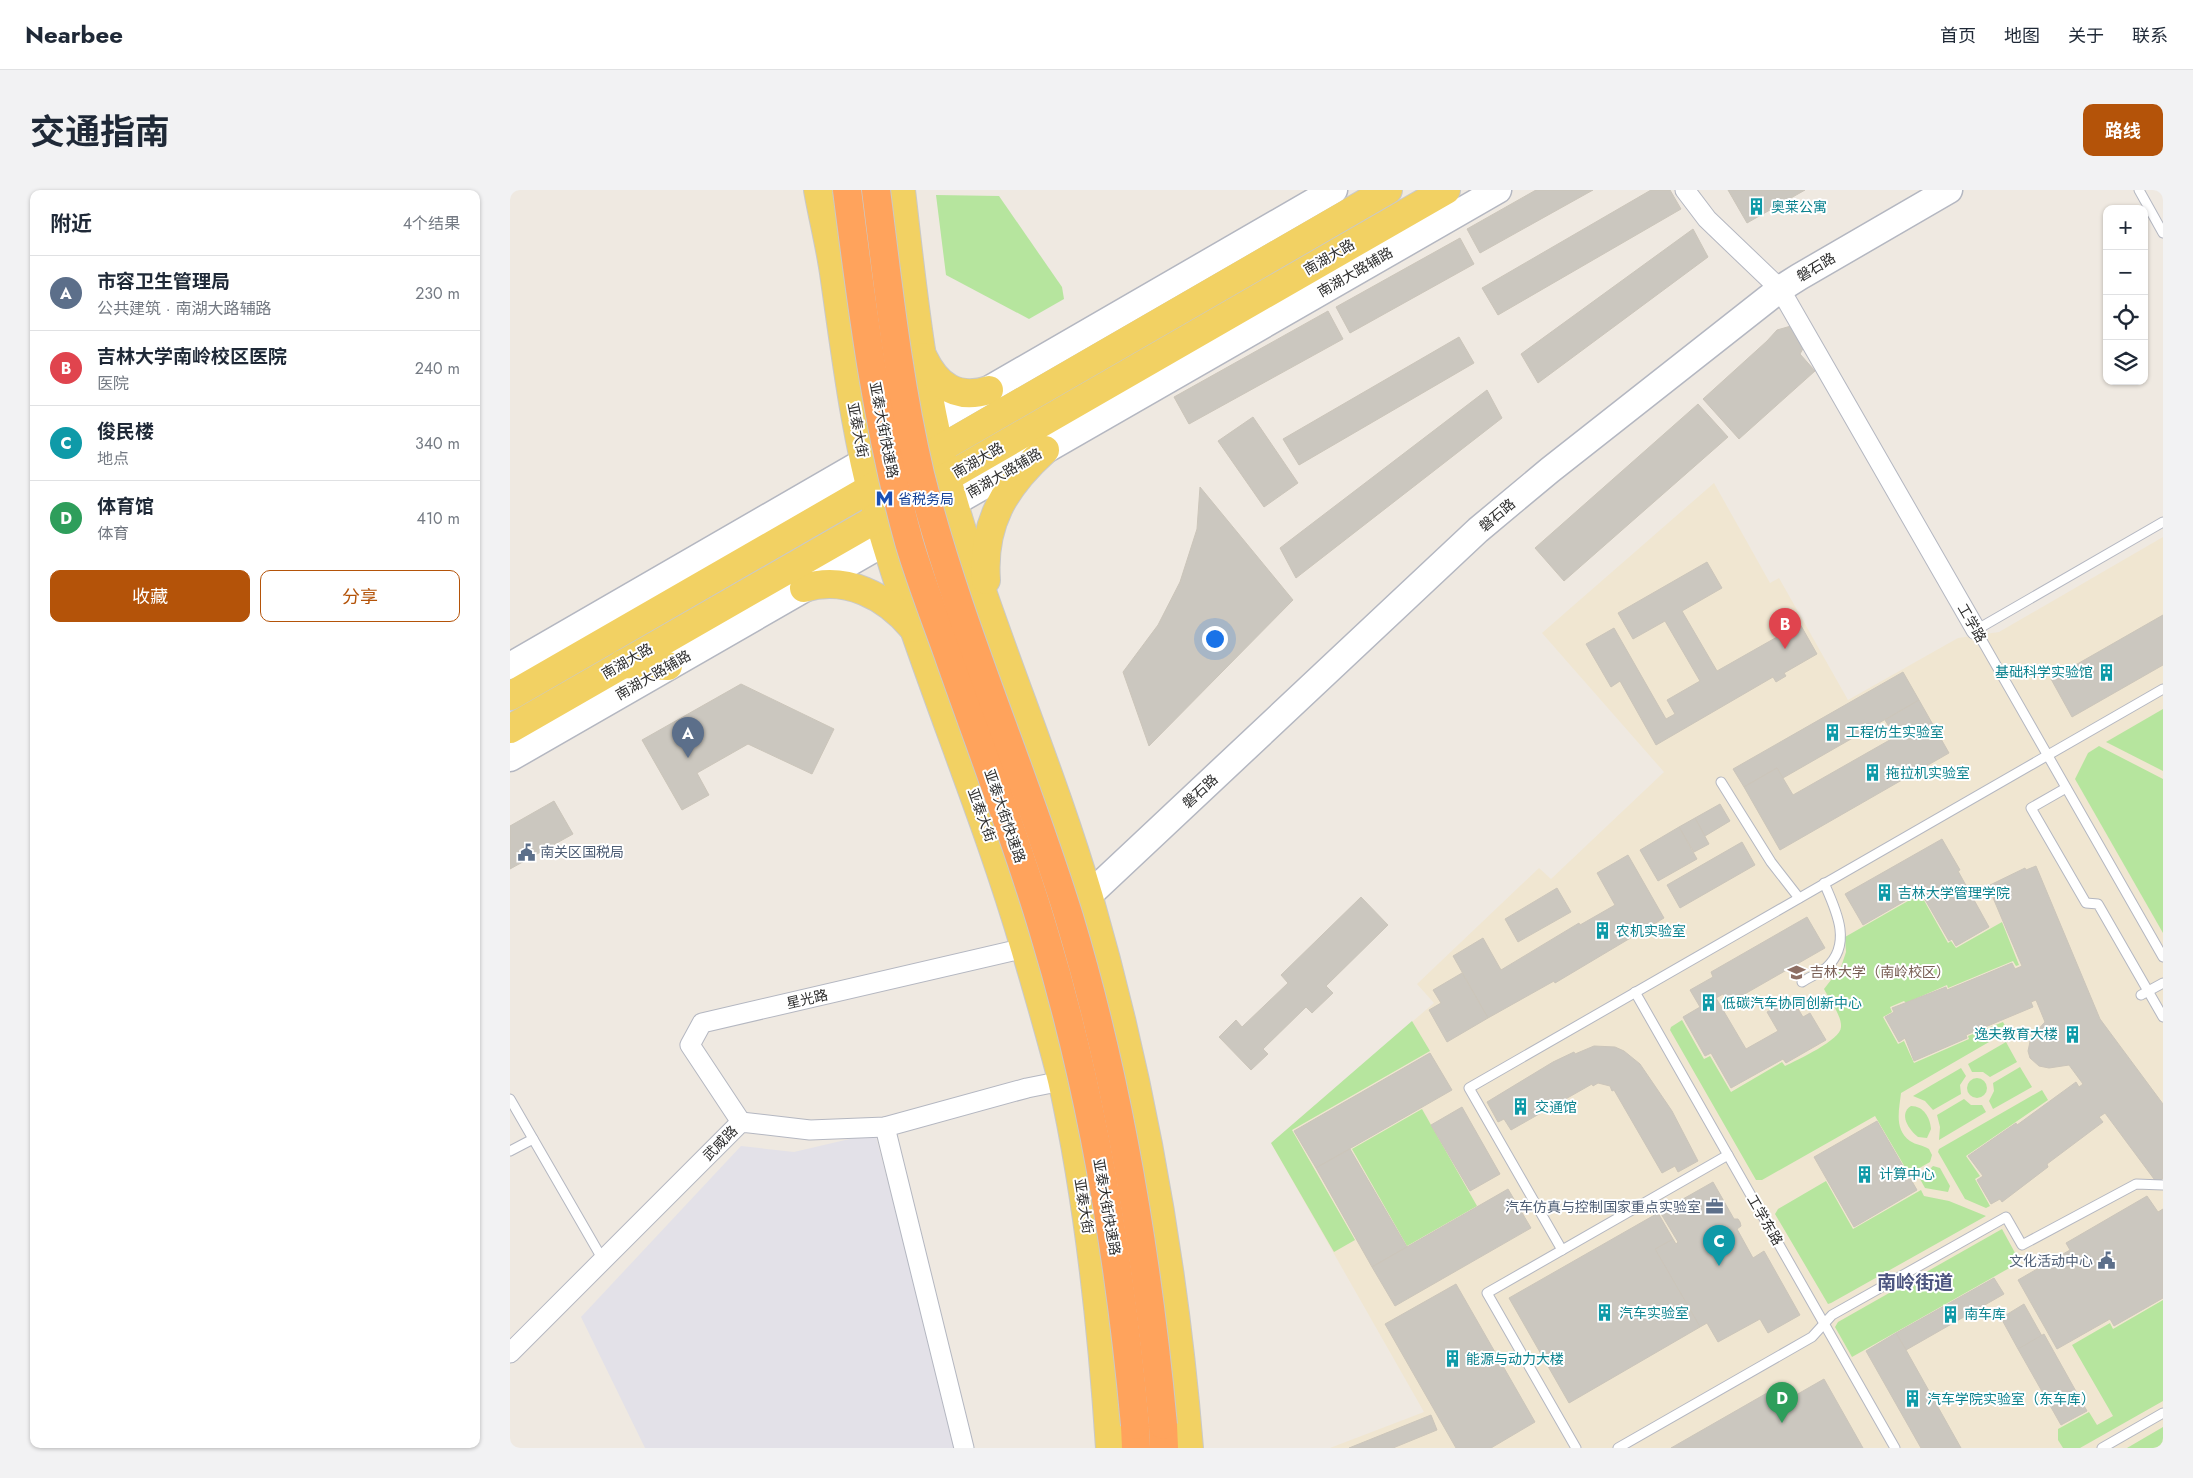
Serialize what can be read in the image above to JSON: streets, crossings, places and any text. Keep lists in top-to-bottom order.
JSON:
{
  "streets": {
    "highway": ["亚泰大街快速路"],
    "main road": ["南湖大路", "亚泰大街"],
    "street": [
      "磐石路",
      "南湖大路辅路",
      "工学路",
      "星光路",
      "武威路"
    ],
    "lane": ["工学东路"]
  },
  "crossings": [
    ["南湖大路", "南湖大路辅路"],
    ["南湖大路", "亚泰大街"],
    ["磐石路", "工学路"],
    ["南湖大路辅路", "亚泰大街"],
    ["亚泰大街", "星光路"],
    ["亚泰大街", "武威路"],
    ["星光路", "武威路"]
  ],
  "districts": ["南岭街道"],
  "places": {
    "building": [
      "奥莱公寓",
      "基础科学实验馆",
      "工程仿生实验室",
      "拖拉机实验室",
      "吉林大学管理学院",
      "农机实验室",
      "低碳汽车协同创新中心",
      "逸夫教育大楼",
      "交通馆",
      "计算中心",
      "汽车实验室",
      "南车库",
      "能源与动力大楼",
      "汽车学院实验室（东车库）"
    ],
    "metro station": ["省税务局"],
    "public building": ["南关区国税局", "文化活动中心"],
    "school or university": ["吉林大学（南岭校区）"],
    "office": ["汽车仿真与控制国家重点实验室"]
  },
  "page": {
    "header": "Nearbee",
    "nav": [
      "首页",
      "地图",
      "关于",
      "联系"
    ],
    "title": "交通指南",
    "buttons": [
      "路线",
      ["收藏", "分享"]
    ],
    "heading": ["附近", "4个结果"],
    "map_buttons": ["+", "−"],
    "list": [
      {
        "mark": "A",
        "name": "市容卫生管理局",
        "note": "公共建筑 · 南湖大路辅路",
        "value": "230 m"
      },
      {
        "mark": "B",
        "name": "吉林大学南岭校区医院",
        "note": "医院",
        "value": "240 m"
      },
      {
        "mark": "C",
        "name": "俊民楼",
        "note": "地点",
        "value": "340 m"
      },
      {
        "mark": "D",
        "name": "体育馆",
        "note": "体育",
        "value": "410 m"
      }
    ],
    "pins": [
      "B",
      "A",
      "C",
      "D"
    ]
  }
}
